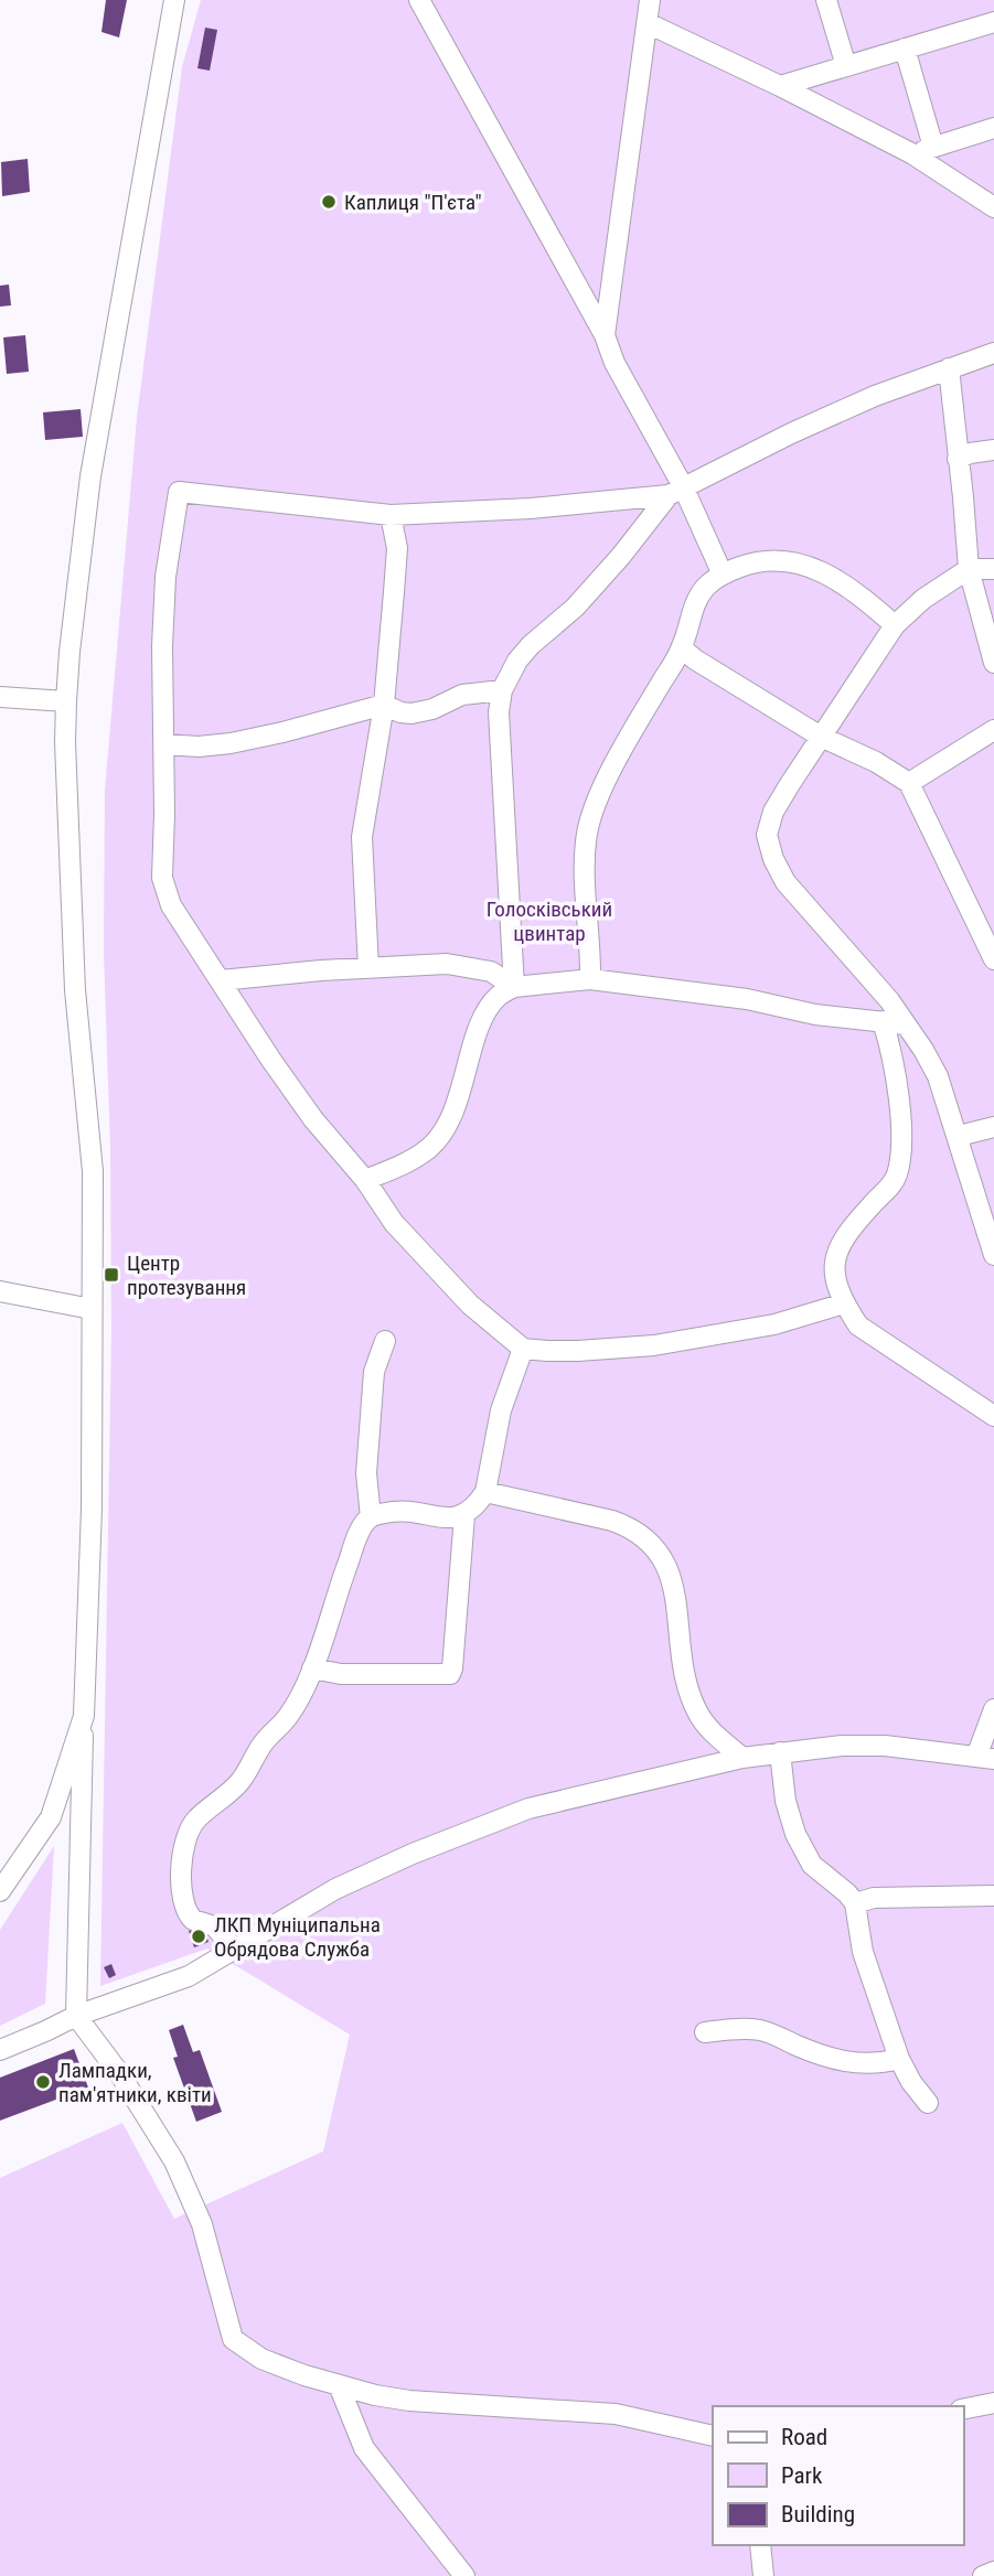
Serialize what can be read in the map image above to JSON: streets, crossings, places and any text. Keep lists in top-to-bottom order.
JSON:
{
  "parks": ["Голосківський цвинтар"],
  "places": {
    "other": ["Каплиця \"П'єта\"", "ЛКП Муніципальна Обрядова Служба", "Лампадки, пам'ятники, квіти"],
    "transit": ["Центр протезування"]
  },
  "legend": ["Road", "Park", "Building"]
}
